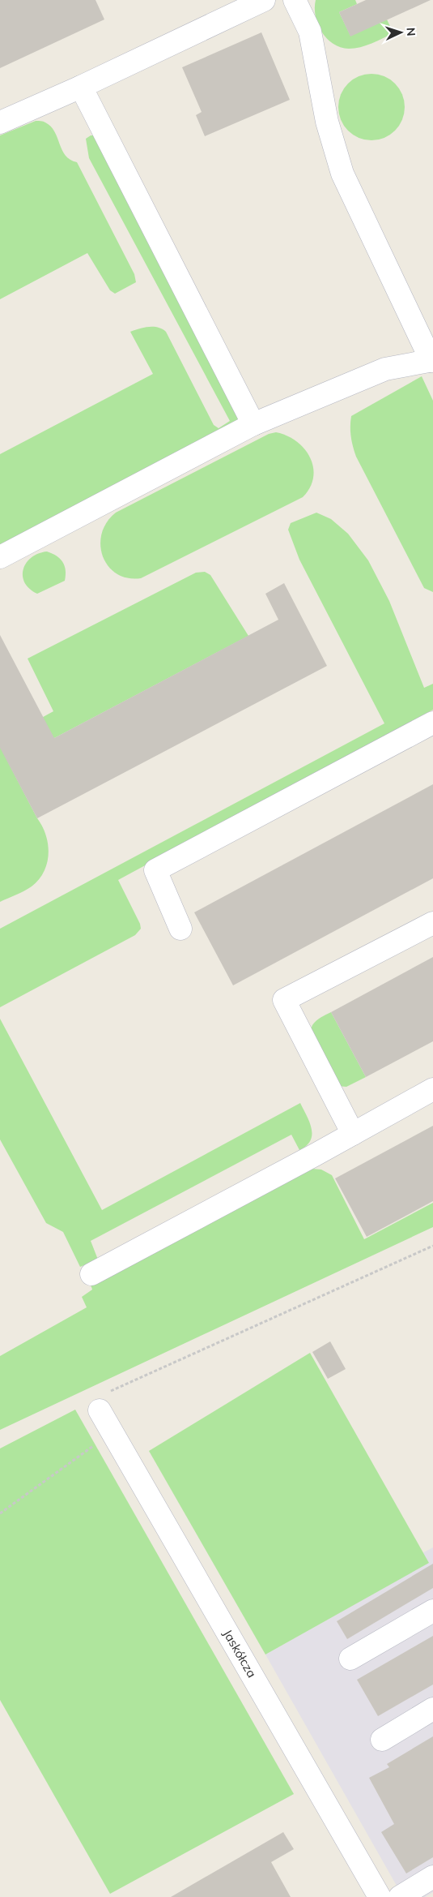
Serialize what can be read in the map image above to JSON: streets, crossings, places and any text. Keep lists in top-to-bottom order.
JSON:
{
  "streets": {
    "street": ["Jaskółcza"]
  },
  "north": "right"
}
